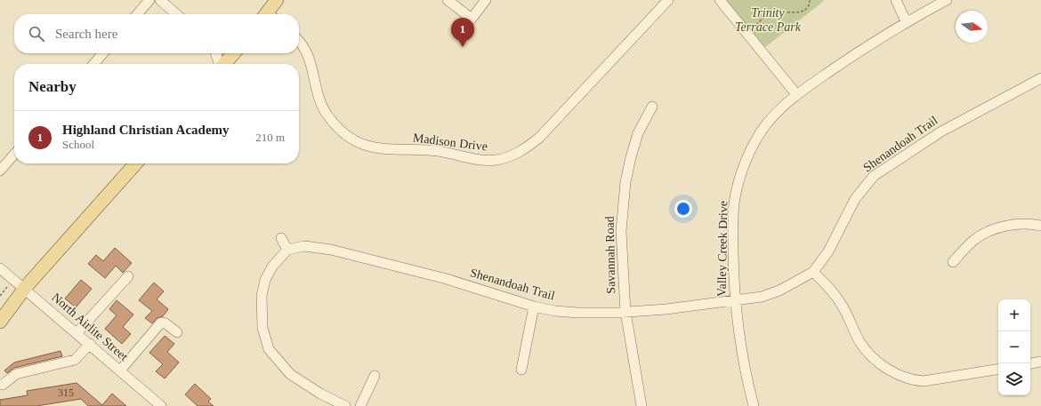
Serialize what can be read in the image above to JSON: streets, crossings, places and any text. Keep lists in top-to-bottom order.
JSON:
{
  "streets": {
    "street": [
      "Madison Drive",
      "Shenandoah Trail",
      "Valley Creek Drive",
      "Savannah Road",
      "North Airlite Street"
    ]
  },
  "crossings": [
    ["Shenandoah Trail", "Valley Creek Drive"],
    ["Shenandoah Trail", "Savannah Road"]
  ],
  "parks": ["Trinity Terrace Park"],
  "house_numbers": ["315"],
  "north": "right",
  "page": {
    "search": "Search here",
    "pins": "1",
    "heading": "Nearby",
    "list": [
      {
        "mark": "1",
        "name": "Highland Christian Academy",
        "note": "School",
        "value": "210 m"
      }
    ],
    "map_buttons": ["+", "−"]
  }
}
